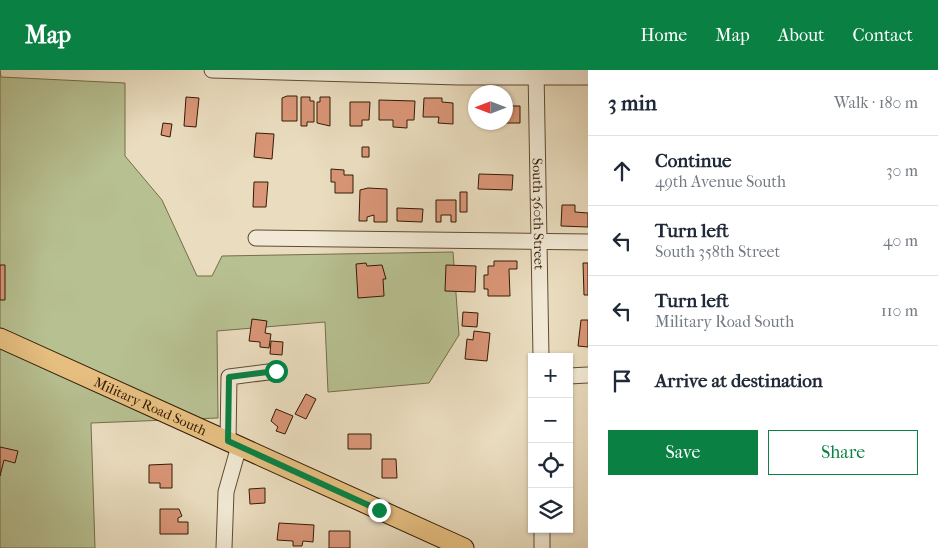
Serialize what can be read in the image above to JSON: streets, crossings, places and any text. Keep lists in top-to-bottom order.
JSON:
{
  "streets": {
    "main road": ["Military Road South"],
    "street": ["South 360th Street"]
  },
  "north": "left",
  "page": {
    "header": "Map",
    "nav": [
      "Home",
      "Map",
      "About",
      "Contact"
    ],
    "heading": ["3 min", "Walk · 180 m"],
    "list": [
      ["Continue", "49th Avenue South", "30 m"],
      ["Turn left", "South 358th Street", "40 m"],
      ["Turn left", "Military Road South", "110 m"],
      "Arrive at destination"
    ],
    "map_buttons": ["+", "−"],
    "buttons": ["Save", "Share"]
  }
}
